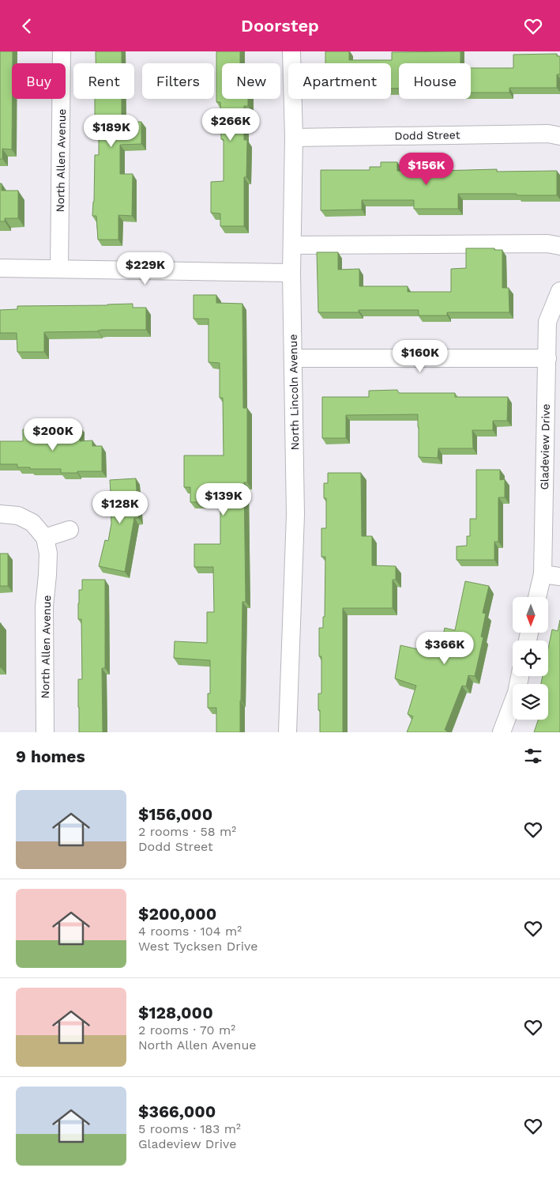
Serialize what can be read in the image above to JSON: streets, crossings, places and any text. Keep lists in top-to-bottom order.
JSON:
{
  "streets": {
    "street": [
      "Dodd Street",
      "North Allen Avenue",
      "North Lincoln Avenue",
      "Gladeview Drive"
    ]
  },
  "crossings": [
    ["Dodd Street", "North Lincoln Avenue"]
  ],
  "north": "bottom",
  "page": {
    "header": "Doorstep",
    "chip": [
      "Buy",
      "Rent",
      "Filters",
      "New",
      "Apartment",
      "House"
    ],
    "price": [
      "$266K",
      "$189K",
      "$156K",
      "$229K",
      "$160K",
      "$200K",
      "$139K",
      "$128K",
      "$366K"
    ],
    "heading": "9 homes",
    "list": [
      {
        "name": "$156,000",
        "note": "2 rooms · 58 m² · Dodd Street"
      },
      {
        "name": "$200,000",
        "note": "4 rooms · 104 m² · West Tycksen Drive"
      },
      {
        "name": "$128,000",
        "note": "2 rooms · 70 m² · North Allen Avenue"
      },
      {
        "name": "$366,000",
        "note": "5 rooms · 183 m² · Gladeview Drive"
      }
    ]
  }
}
